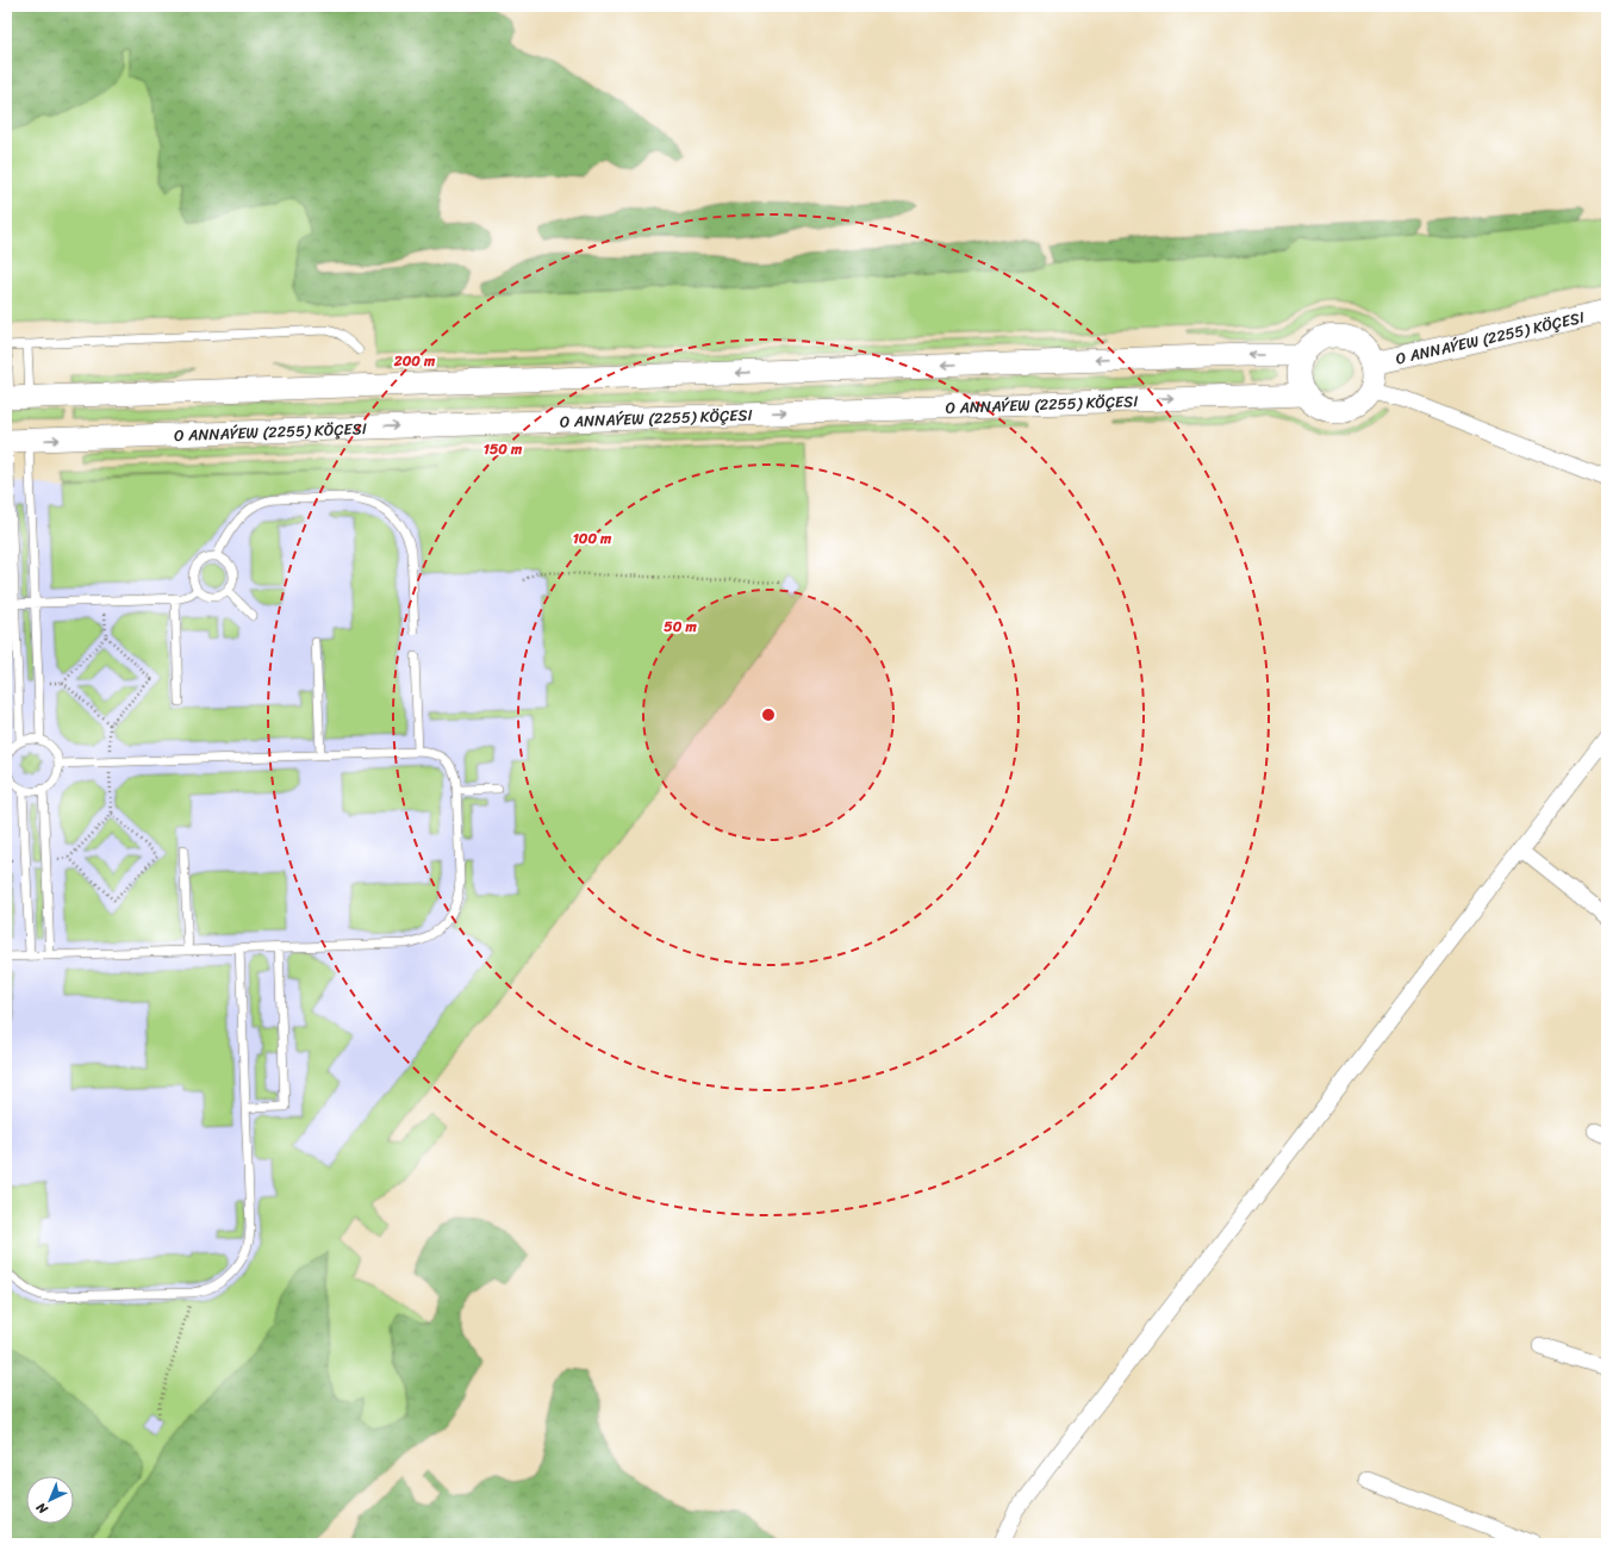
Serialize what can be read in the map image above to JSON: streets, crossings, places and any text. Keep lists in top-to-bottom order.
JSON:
{
  "streets": {
    "main road": ["O ANNAÝEW (2255) KÖÇESI"]
  },
  "north": "bottom left",
  "rings": [
    "200 m",
    "150 m",
    "100 m",
    "50 m"
  ]
}
